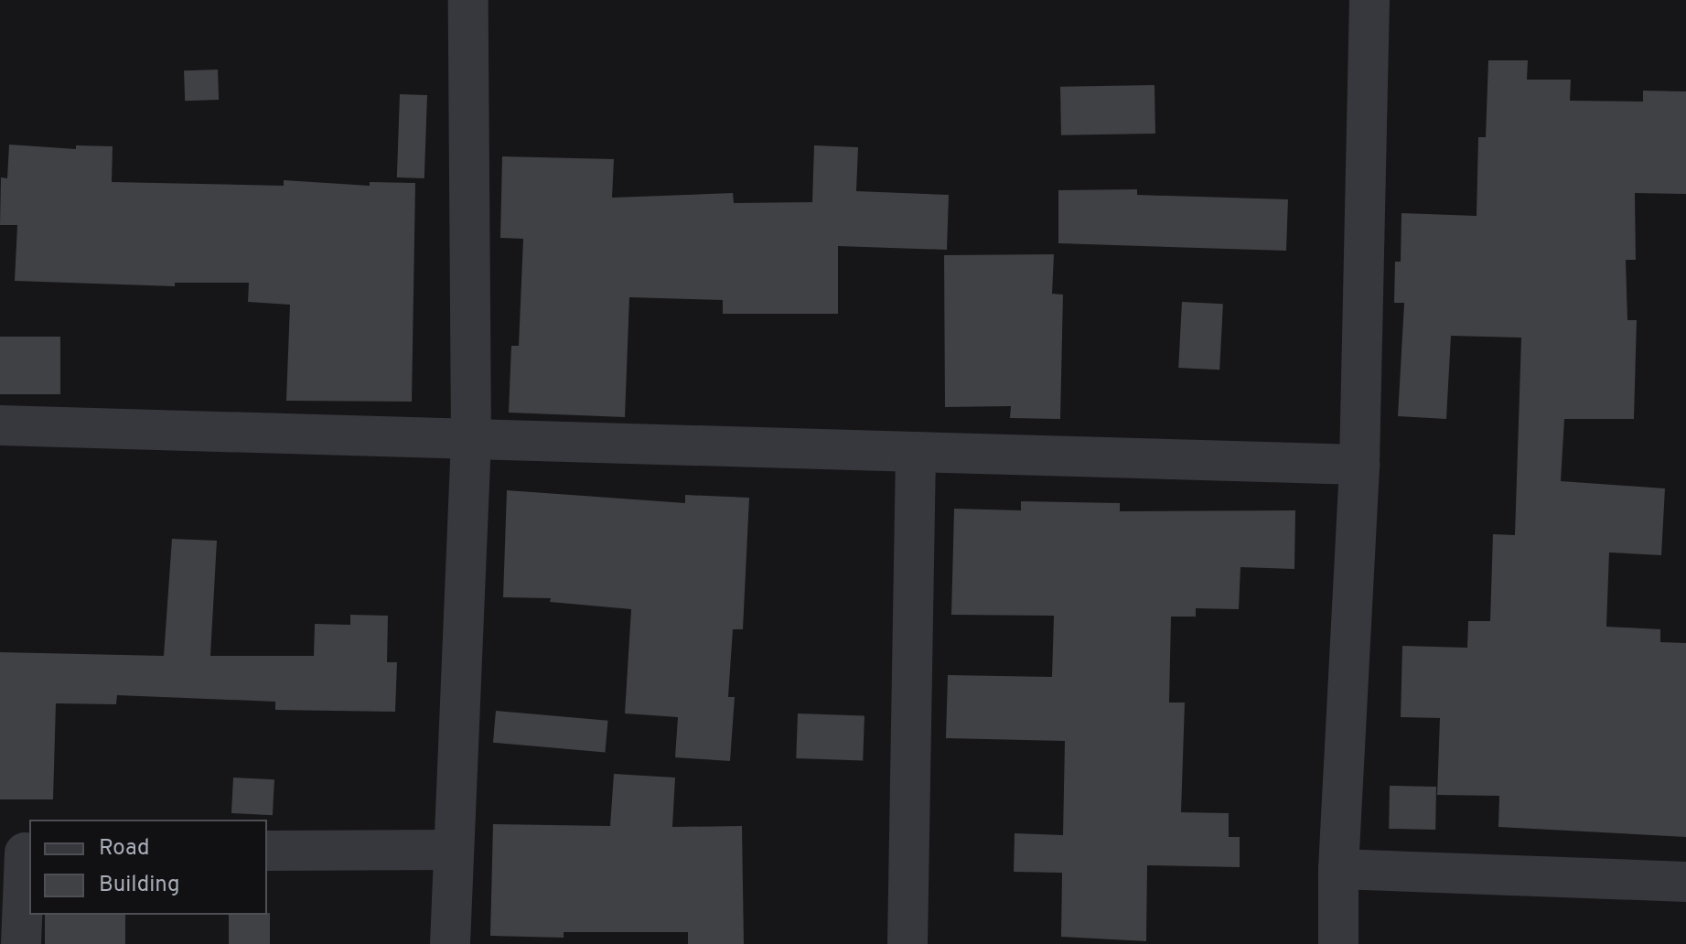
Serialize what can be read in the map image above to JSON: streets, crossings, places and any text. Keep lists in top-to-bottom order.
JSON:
{
  "legend": ["Road", "Building"]
}
